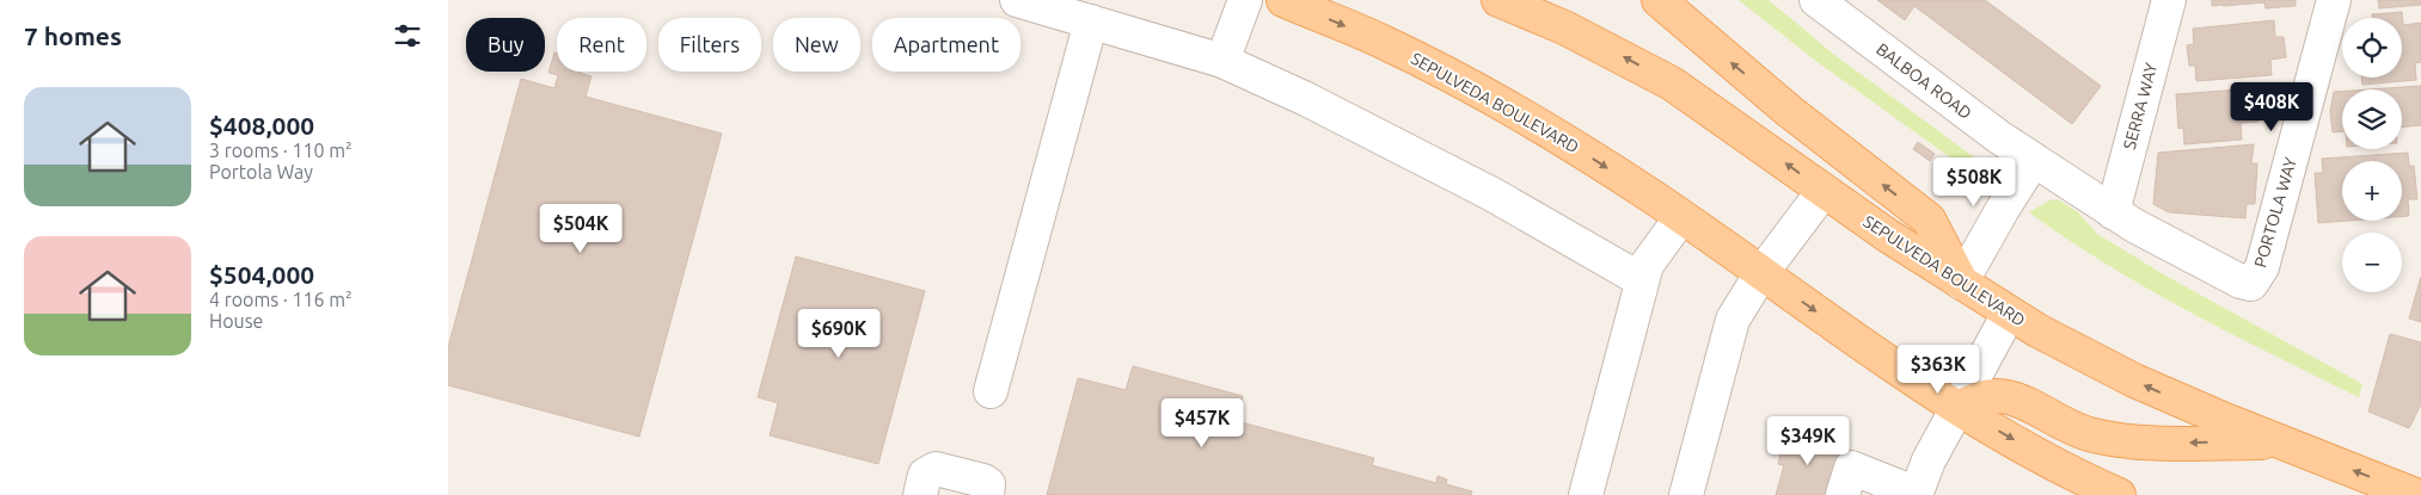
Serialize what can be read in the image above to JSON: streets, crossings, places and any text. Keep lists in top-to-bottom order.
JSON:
{
  "streets": {
    "main road": ["SEPULVEDA BOULEVARD"],
    "street": ["BALBOA ROAD", "SERRA WAY", "PORTOLA WAY"]
  },
  "crossings": [
    ["BALBOA ROAD", "SERRA WAY"],
    ["BALBOA ROAD", "PORTOLA WAY"]
  ],
  "page": {
    "heading": "7 homes",
    "map_buttons": ["+", "−"],
    "chip": [
      "Buy",
      "Rent",
      "Filters",
      "New",
      "Apartment"
    ],
    "list": [
      {
        "name": "$408,000",
        "note": "3 rooms · 110 m² · Portola Way"
      },
      {
        "name": "$504,000",
        "note": "4 rooms · 116 m² · House"
      }
    ],
    "price": [
      "$408K",
      "$508K",
      "$504K",
      "$690K",
      "$363K",
      "$457K",
      "$349K"
    ]
  }
}
